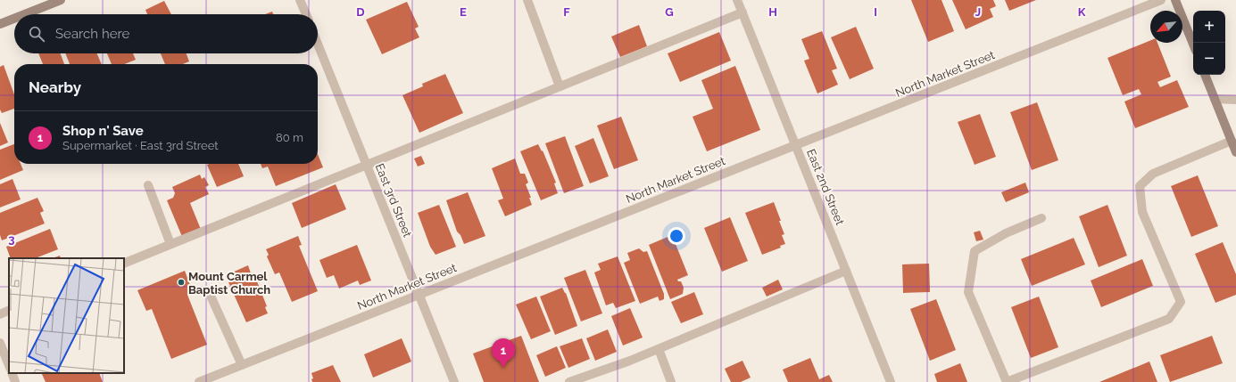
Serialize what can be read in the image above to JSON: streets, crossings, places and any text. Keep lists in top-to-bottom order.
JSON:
{
  "streets": {
    "street": ["North Market Street", "East 2nd Street", "East 3rd Street"]
  },
  "crossings": [
    ["North Market Street", "East 2nd Street"],
    ["North Market Street", "East 3rd Street"]
  ],
  "places": ["Mount Carmel Baptist Church"],
  "north": "bottom left",
  "page": {
    "map_buttons": ["+", "−"],
    "search": "Search here",
    "heading": "Nearby",
    "list": [
      {
        "mark": "1",
        "name": "Shop n' Save",
        "note": "Supermarket · East 3rd Street",
        "value": "80 m"
      }
    ],
    "pins": "1"
  },
  "grid": {
    "columns": [
      "D",
      "E",
      "F",
      "G",
      "H",
      "I",
      "J",
      "K"
    ],
    "rows": ["3"]
  }
}
